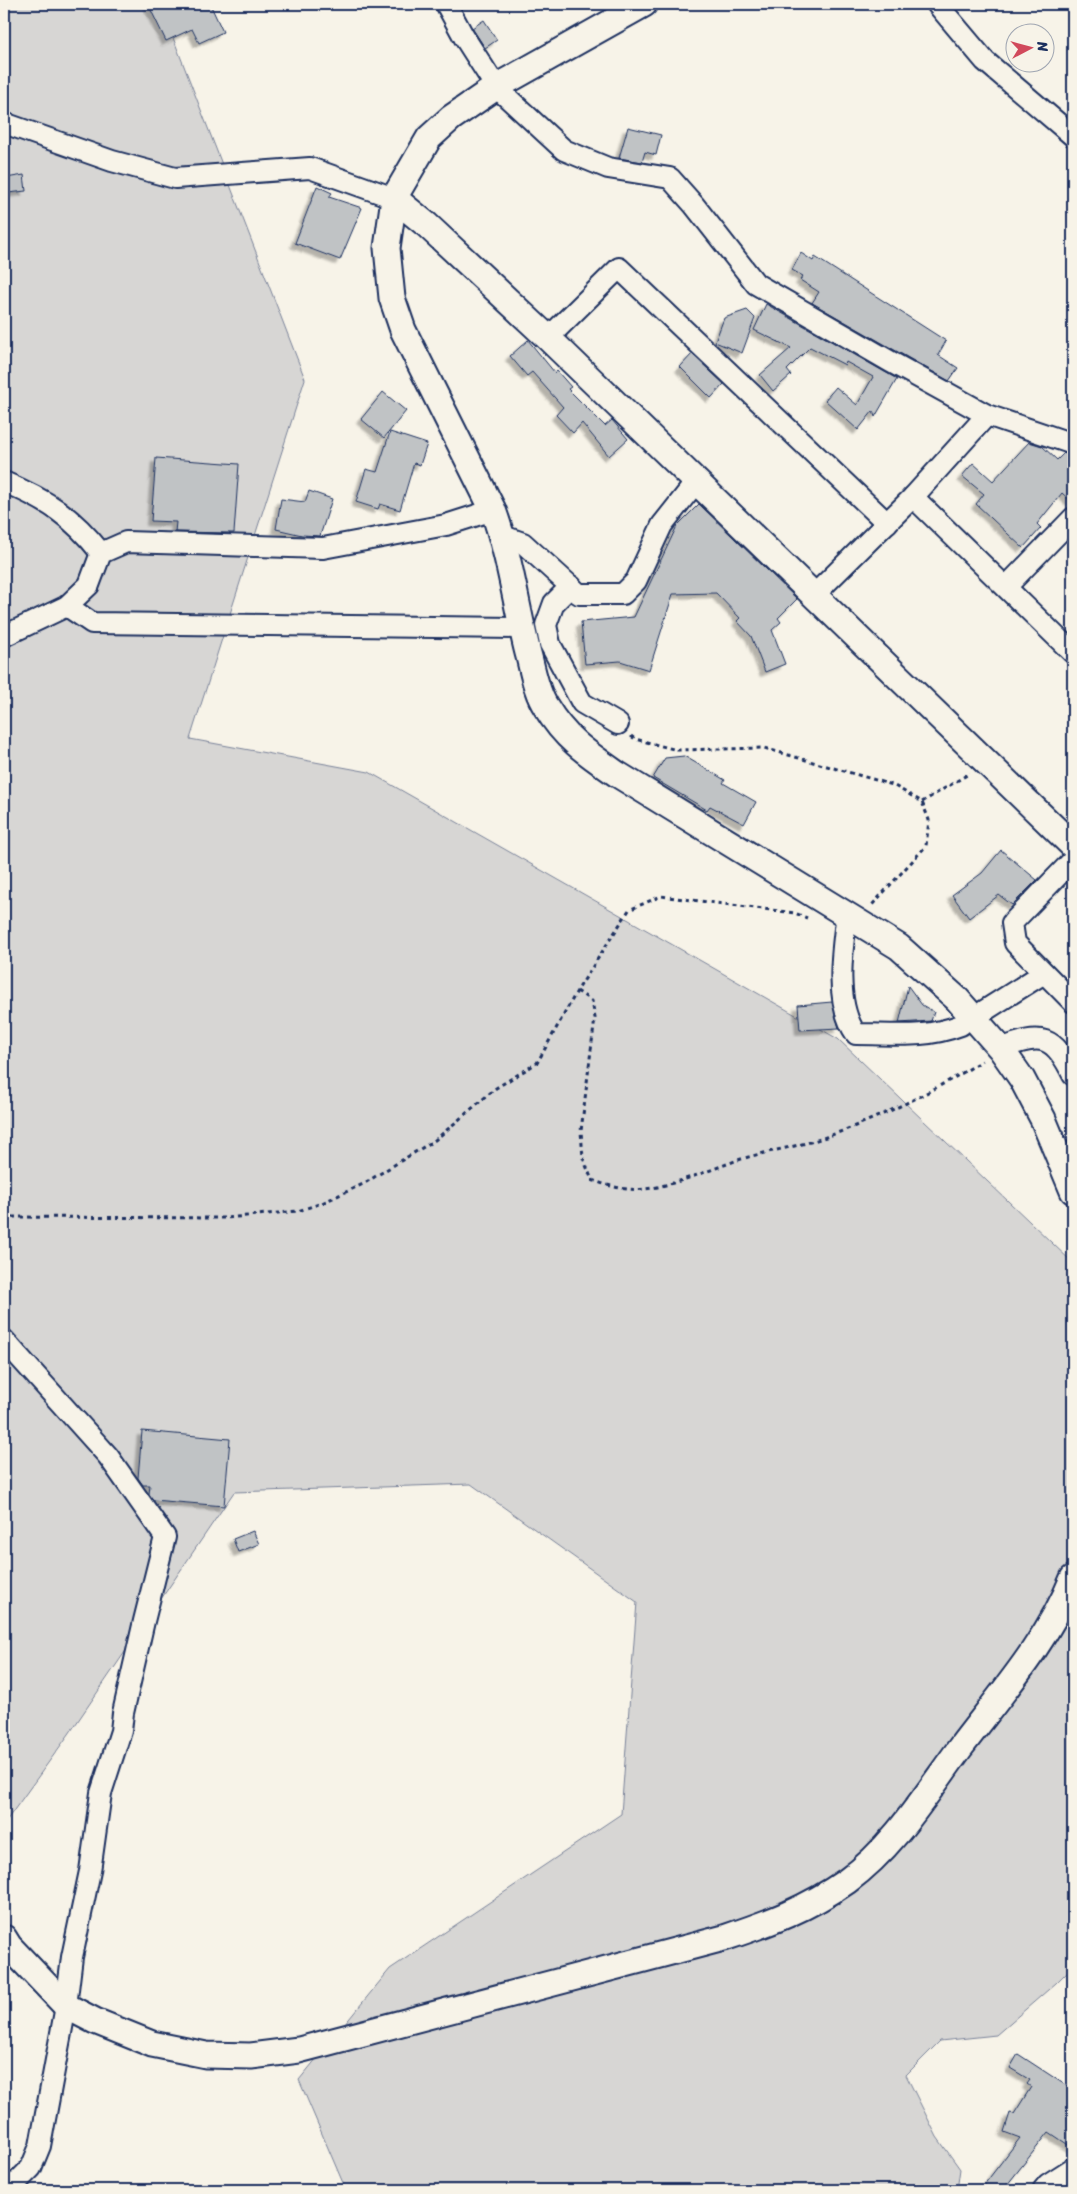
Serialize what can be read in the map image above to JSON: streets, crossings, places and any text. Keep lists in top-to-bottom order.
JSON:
{
  "north": "right"
}
